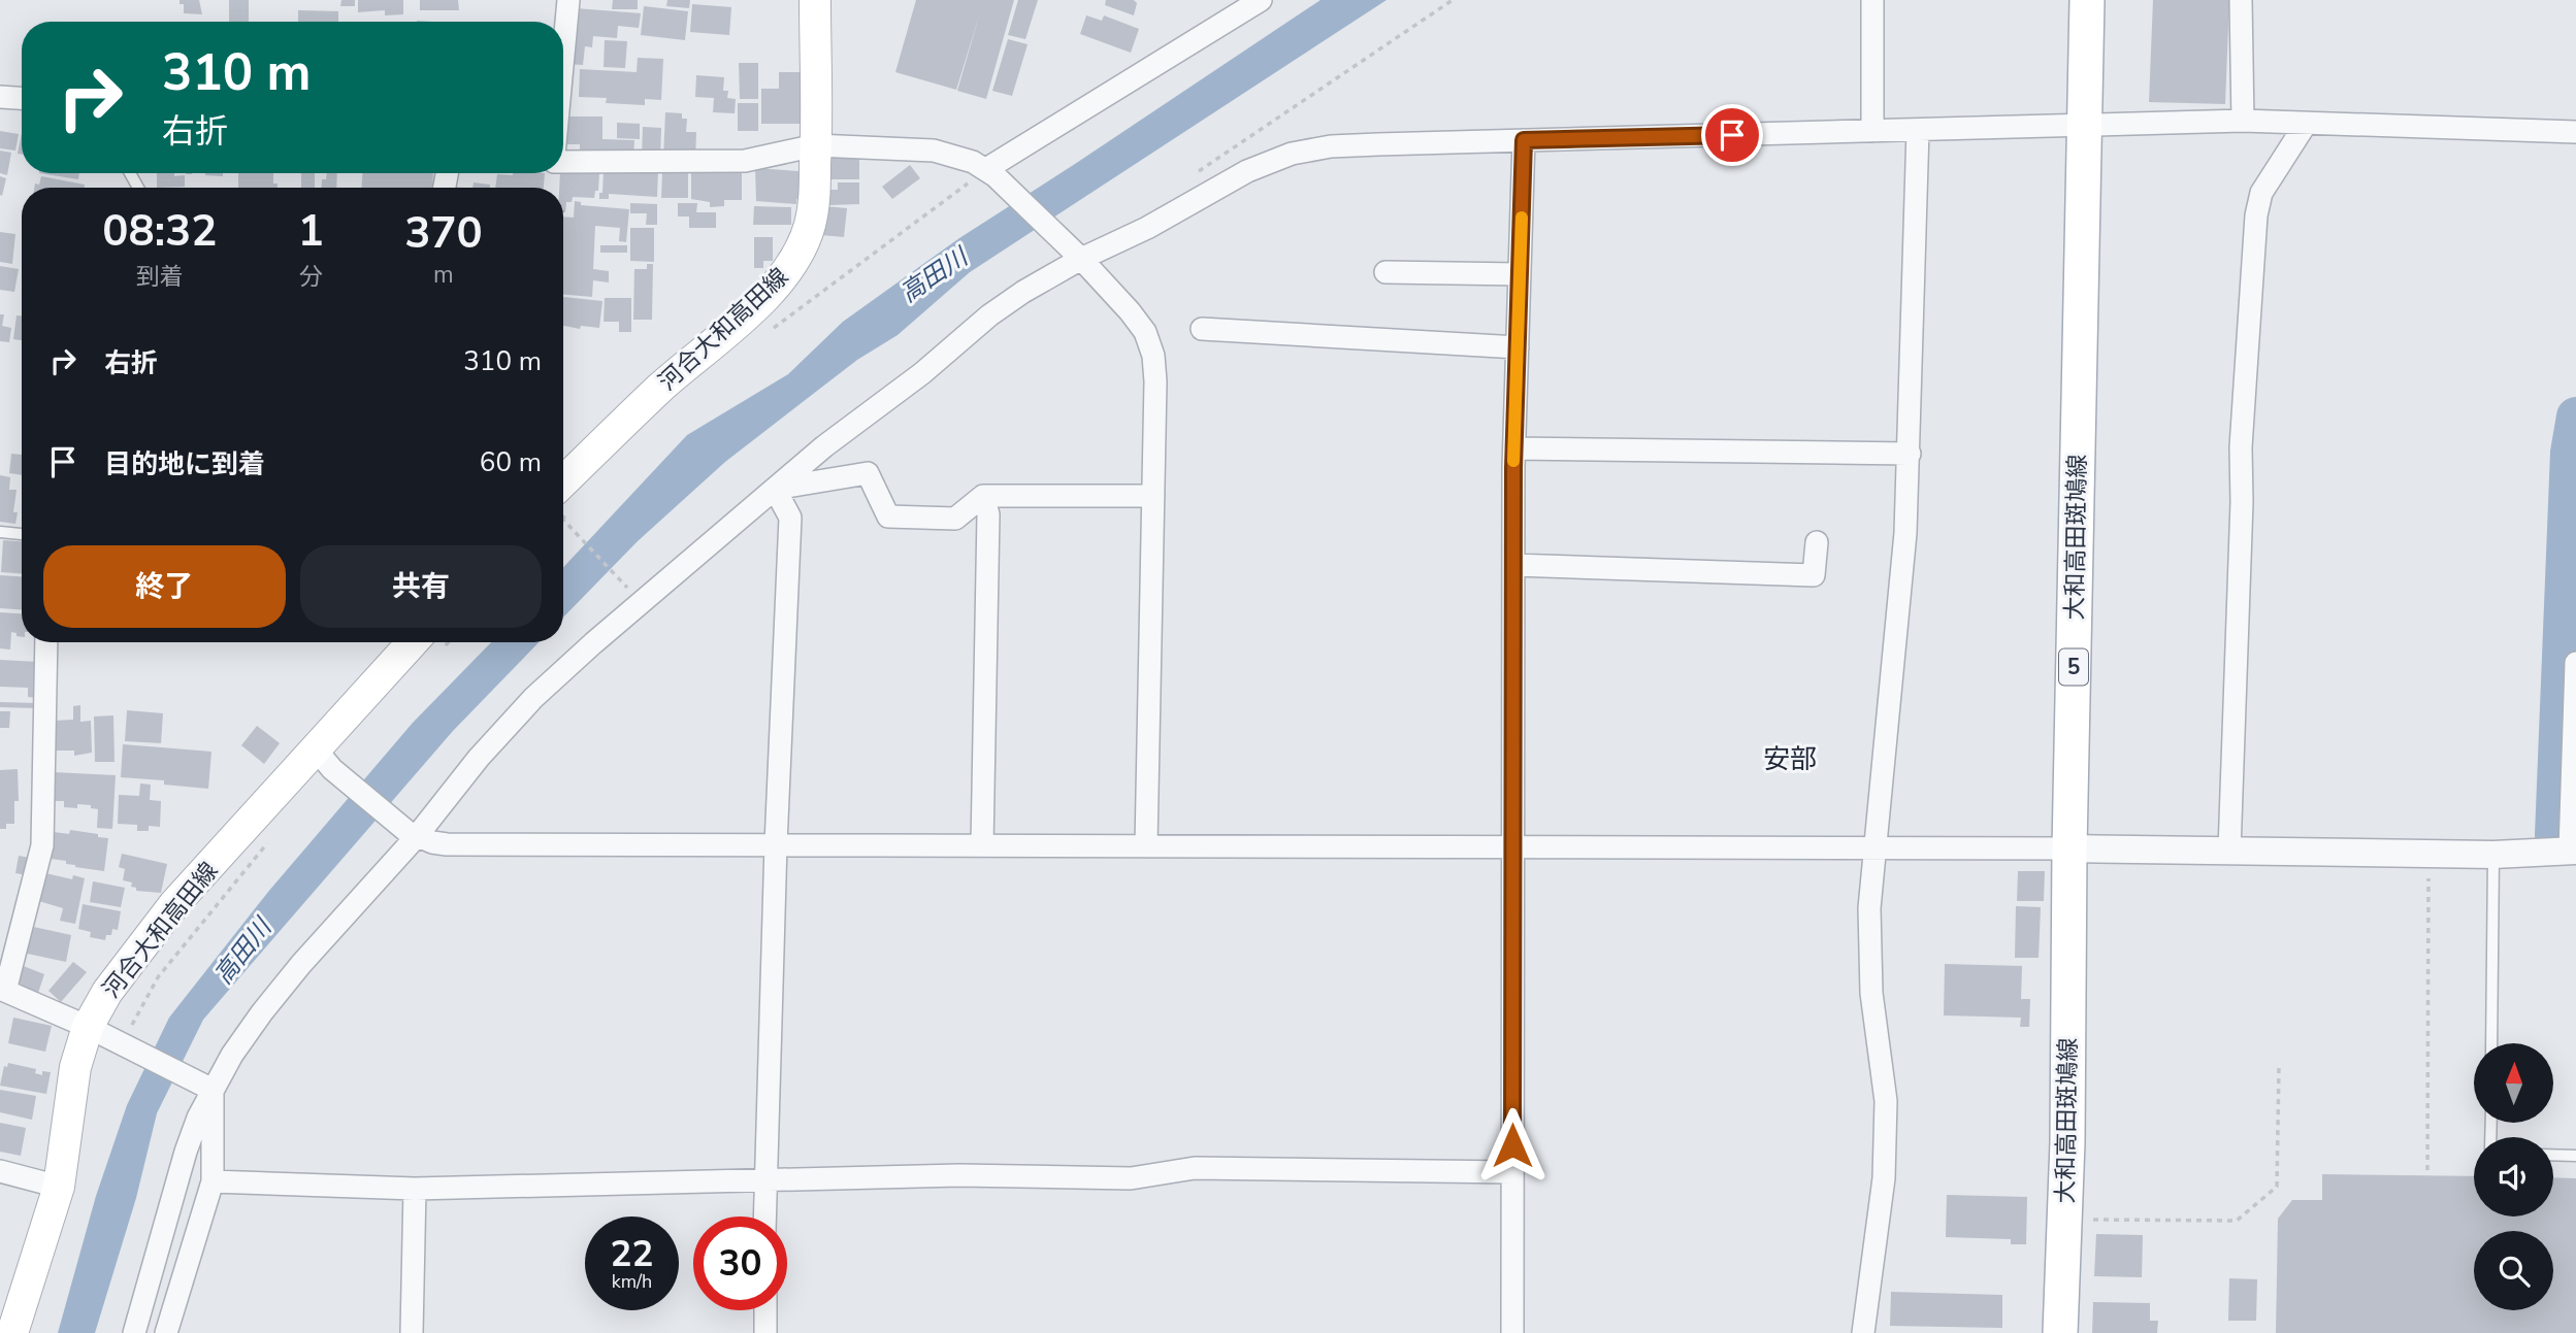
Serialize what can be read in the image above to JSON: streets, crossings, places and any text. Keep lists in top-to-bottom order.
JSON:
{
  "streets": {
    "main road": ["河合大和高田線", "大和高田斑鳩線", "5"]
  },
  "districts": ["安部"],
  "water": ["高田川"],
  "north": "top",
  "page": {
    "turn": ["310 m", "右折"],
    "eta": [
      "08:32",
      "到着",
      "1",
      "分",
      "370",
      "m"
    ],
    "list": [
      {
        "name": "右折",
        "value": "310 m"
      },
      {
        "name": "目的地に到着",
        "value": "60 m"
      }
    ],
    "buttons": ["終了", "共有"],
    "speed": "22 km/h",
    "limit": "30"
  }
}
